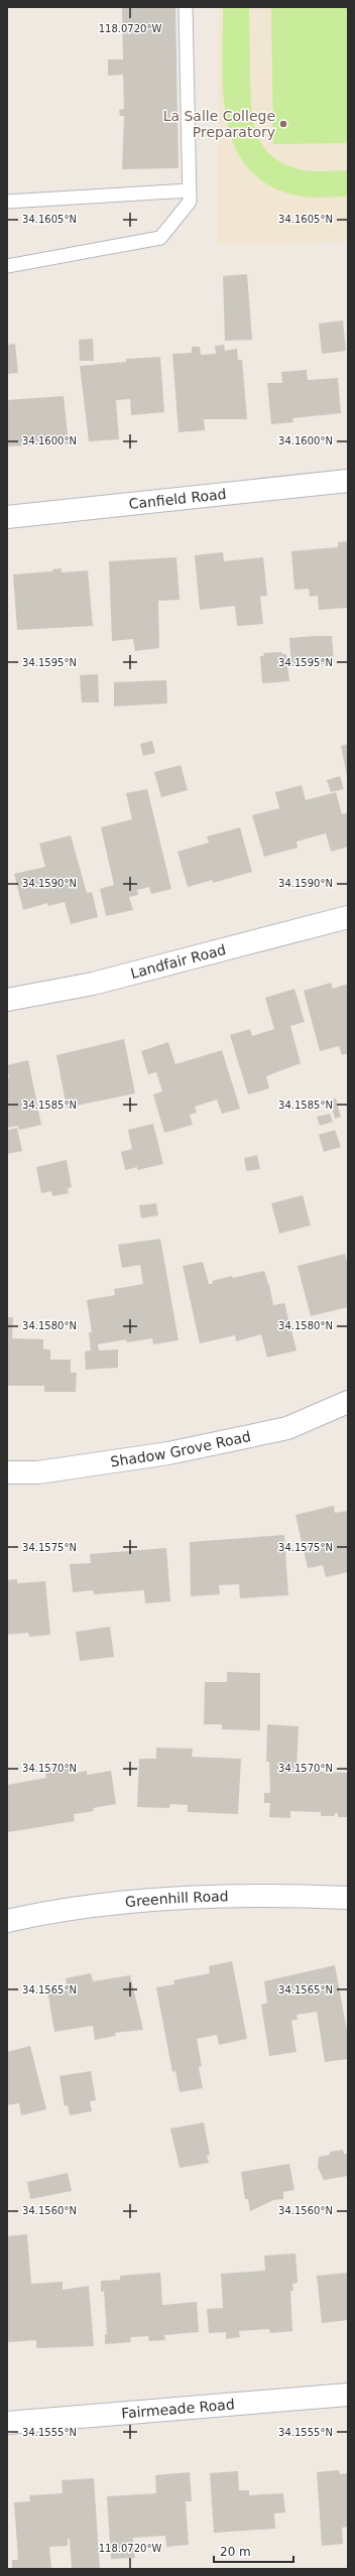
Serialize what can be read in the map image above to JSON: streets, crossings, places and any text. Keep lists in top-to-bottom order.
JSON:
{
  "streets": {
    "street": [
      "Canfield Road",
      "Landfair Road",
      "Shadow Grove Road",
      "Greenhill Road",
      "Fairmeade Road"
    ]
  },
  "places": ["La Salle College Preparatory"],
  "scale_bar": "20 m",
  "coordinates": [
    "118.0720°W",
    "34.1605°N",
    "34.1600°N",
    "34.1595°N",
    "34.1590°N",
    "34.1585°N",
    "34.1580°N",
    "34.1575°N",
    "34.1570°N",
    "34.1565°N",
    "34.1560°N",
    "34.1555°N"
  ]
}
